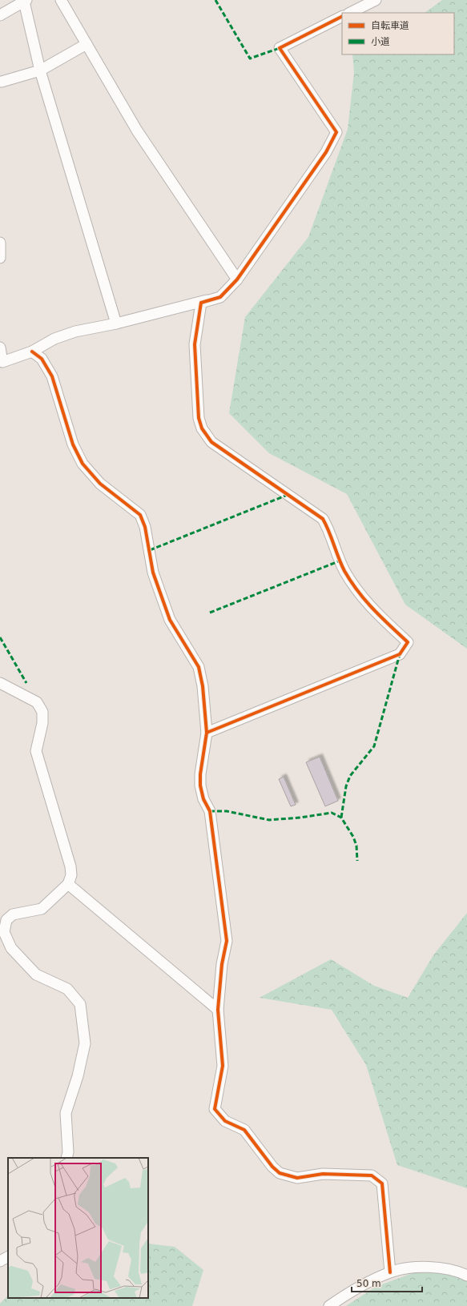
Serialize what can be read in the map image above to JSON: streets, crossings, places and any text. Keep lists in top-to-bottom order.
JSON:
{
  "legend": ["自転車道", "小道"],
  "scale_bar": "50 m"
}
